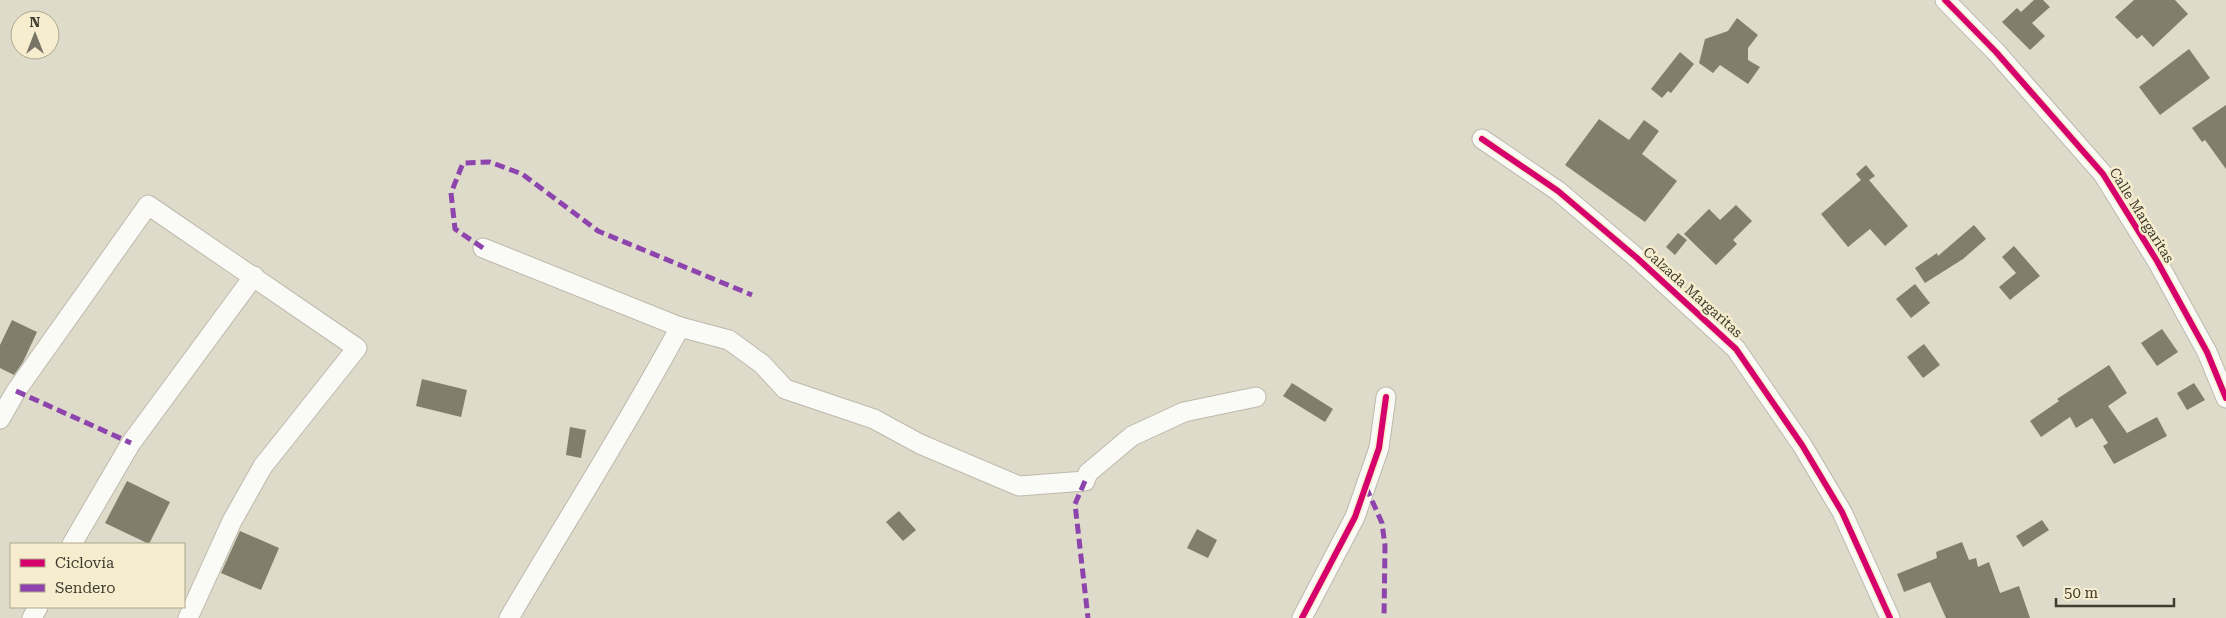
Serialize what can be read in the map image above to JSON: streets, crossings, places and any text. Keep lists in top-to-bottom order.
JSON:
{
  "streets": {
    "street": ["Calle Margaritas", "Calzada Margaritas"]
  },
  "legend": ["Ciclovía", "Sendero"],
  "scale_bar": "50 m",
  "north": "top"
}
